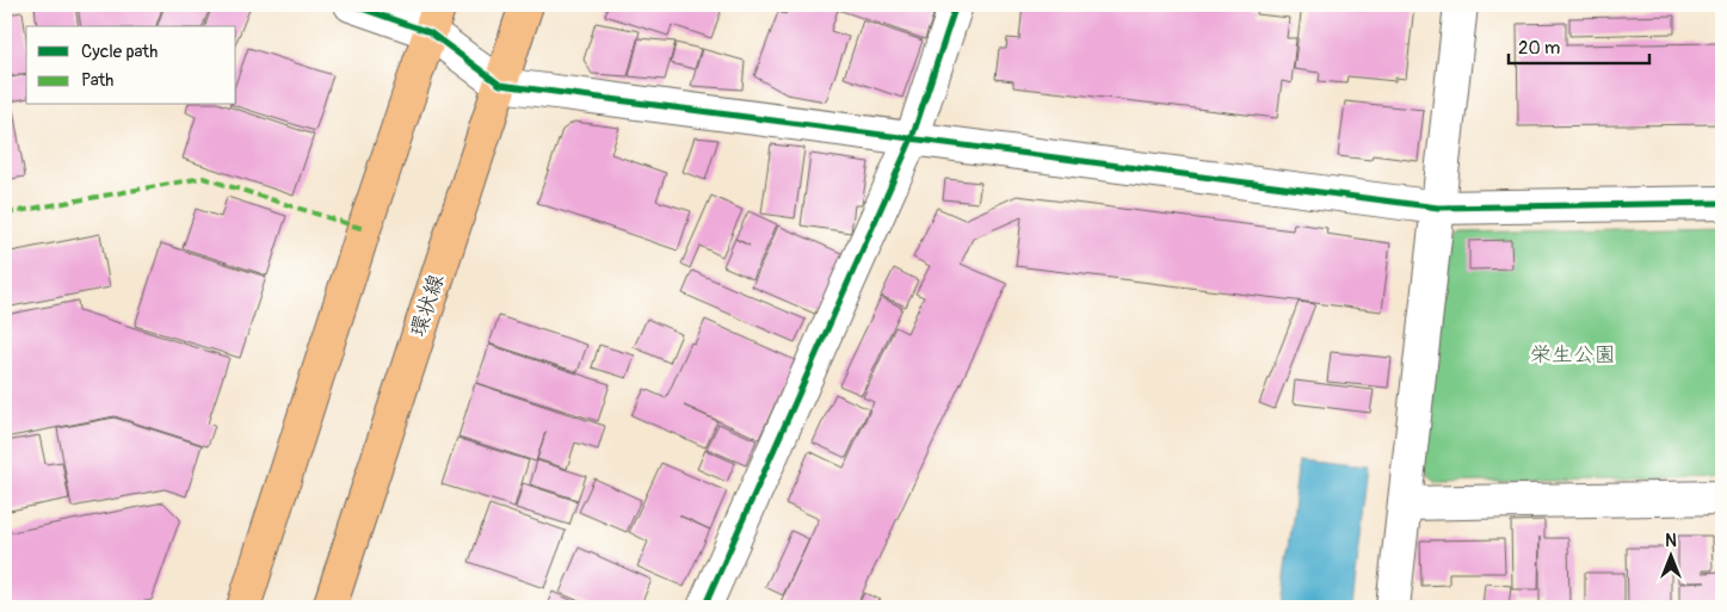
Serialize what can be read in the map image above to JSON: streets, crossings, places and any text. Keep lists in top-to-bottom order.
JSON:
{
  "streets": {
    "main road": ["環状線"]
  },
  "parks": ["栄生公園"],
  "legend": ["Cycle path", "Path"],
  "scale_bar": "20 m",
  "north": "top"
}
